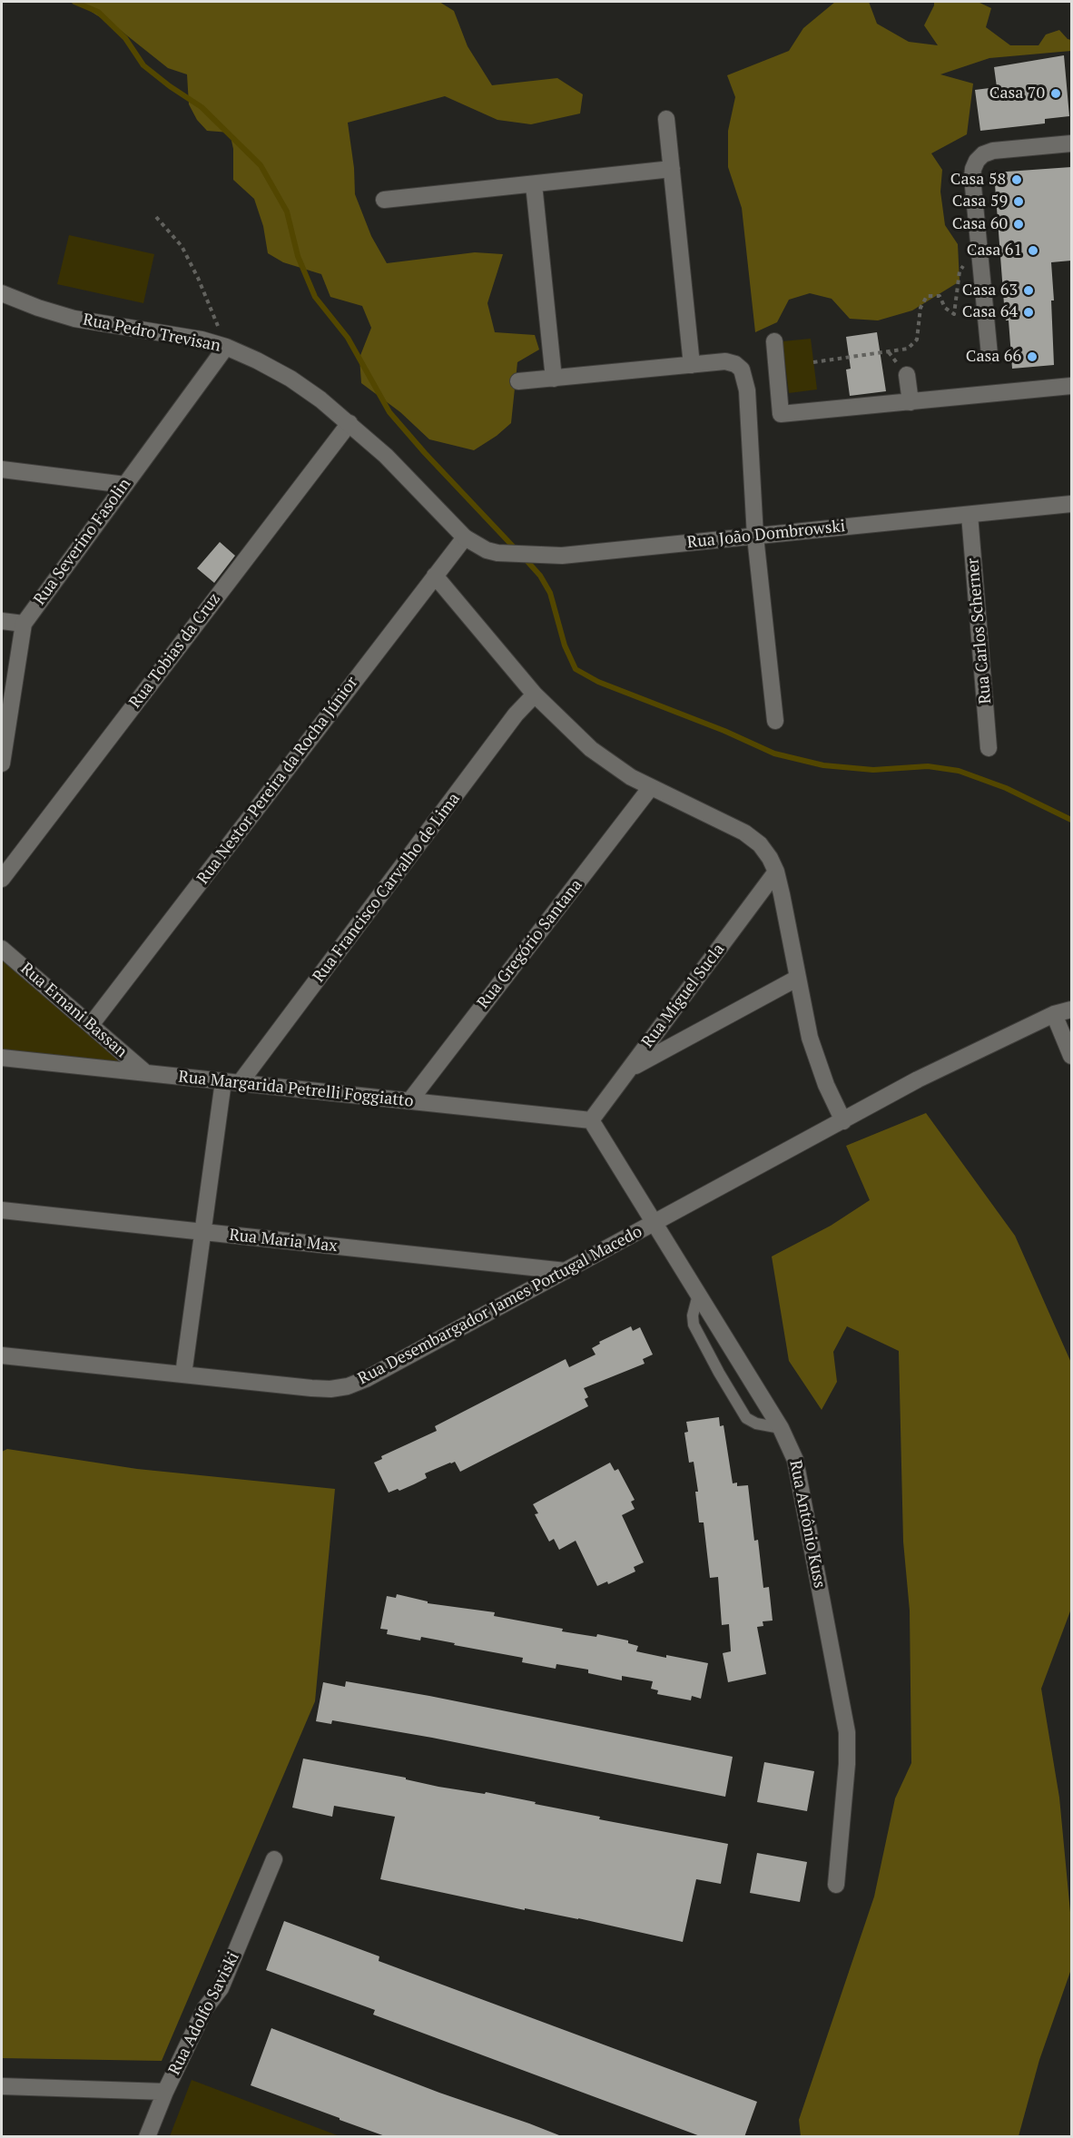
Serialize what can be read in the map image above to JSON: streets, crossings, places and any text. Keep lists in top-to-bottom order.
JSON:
{
  "streets": {
    "street": [
      "Rua Pedro Trevisan",
      "Rua João Dombrowski",
      "Rua Severino Fasolin",
      "Rua Carlos Scherner",
      "Rua Tobias da Cruz",
      "Rua Nestor Pereira da Rocha Júnior",
      "Rua Francisco Carvalho de Lima",
      "Rua Gregório Santana",
      "Rua Miguel Sucla",
      "Rua Ernani Bassan",
      "Rua Margarida Petrelli Foggiatto",
      "Rua Maria Max",
      "Rua Desembargador James Portugal Macedo",
      "Rua Antônio Kuss",
      "Rua Adolfo Saviski"
    ]
  },
  "crossings": [
    ["Rua Pedro Trevisan", "Rua João Dombrowski"],
    ["Rua Pedro Trevisan", "Rua Severino Fasolin"],
    ["Rua Pedro Trevisan", "Rua Tobias da Cruz"],
    ["Rua Pedro Trevisan", "Rua Nestor Pereira da Rocha Júnior"],
    ["Rua João Dombrowski", "Rua Carlos Scherner"],
    ["Rua João Dombrowski", "Rua Nestor Pereira da Rocha Júnior"],
    ["Rua Nestor Pereira da Rocha Júnior", "Rua Ernani Bassan"],
    ["Rua Francisco Carvalho de Lima", "Rua Margarida Petrelli Foggiatto"],
    ["Rua Gregório Santana", "Rua Margarida Petrelli Foggiatto"],
    ["Rua Miguel Sucla", "Rua Margarida Petrelli Foggiatto"],
    ["Rua Miguel Sucla", "Rua Antônio Kuss"],
    ["Rua Ernani Bassan", "Rua Margarida Petrelli Foggiatto"],
    ["Rua Margarida Petrelli Foggiatto", "Rua Antônio Kuss"],
    ["Rua Maria Max", "Rua Desembargador James Portugal Macedo"],
    ["Rua Desembargador James Portugal Macedo", "Rua Antônio Kuss"]
  ],
  "places": [
    "Casa 70",
    "Casa 58",
    "Casa 59",
    "Casa 60",
    "Casa 61",
    "Casa 63",
    "Casa 64",
    "Casa 66"
  ]
}
